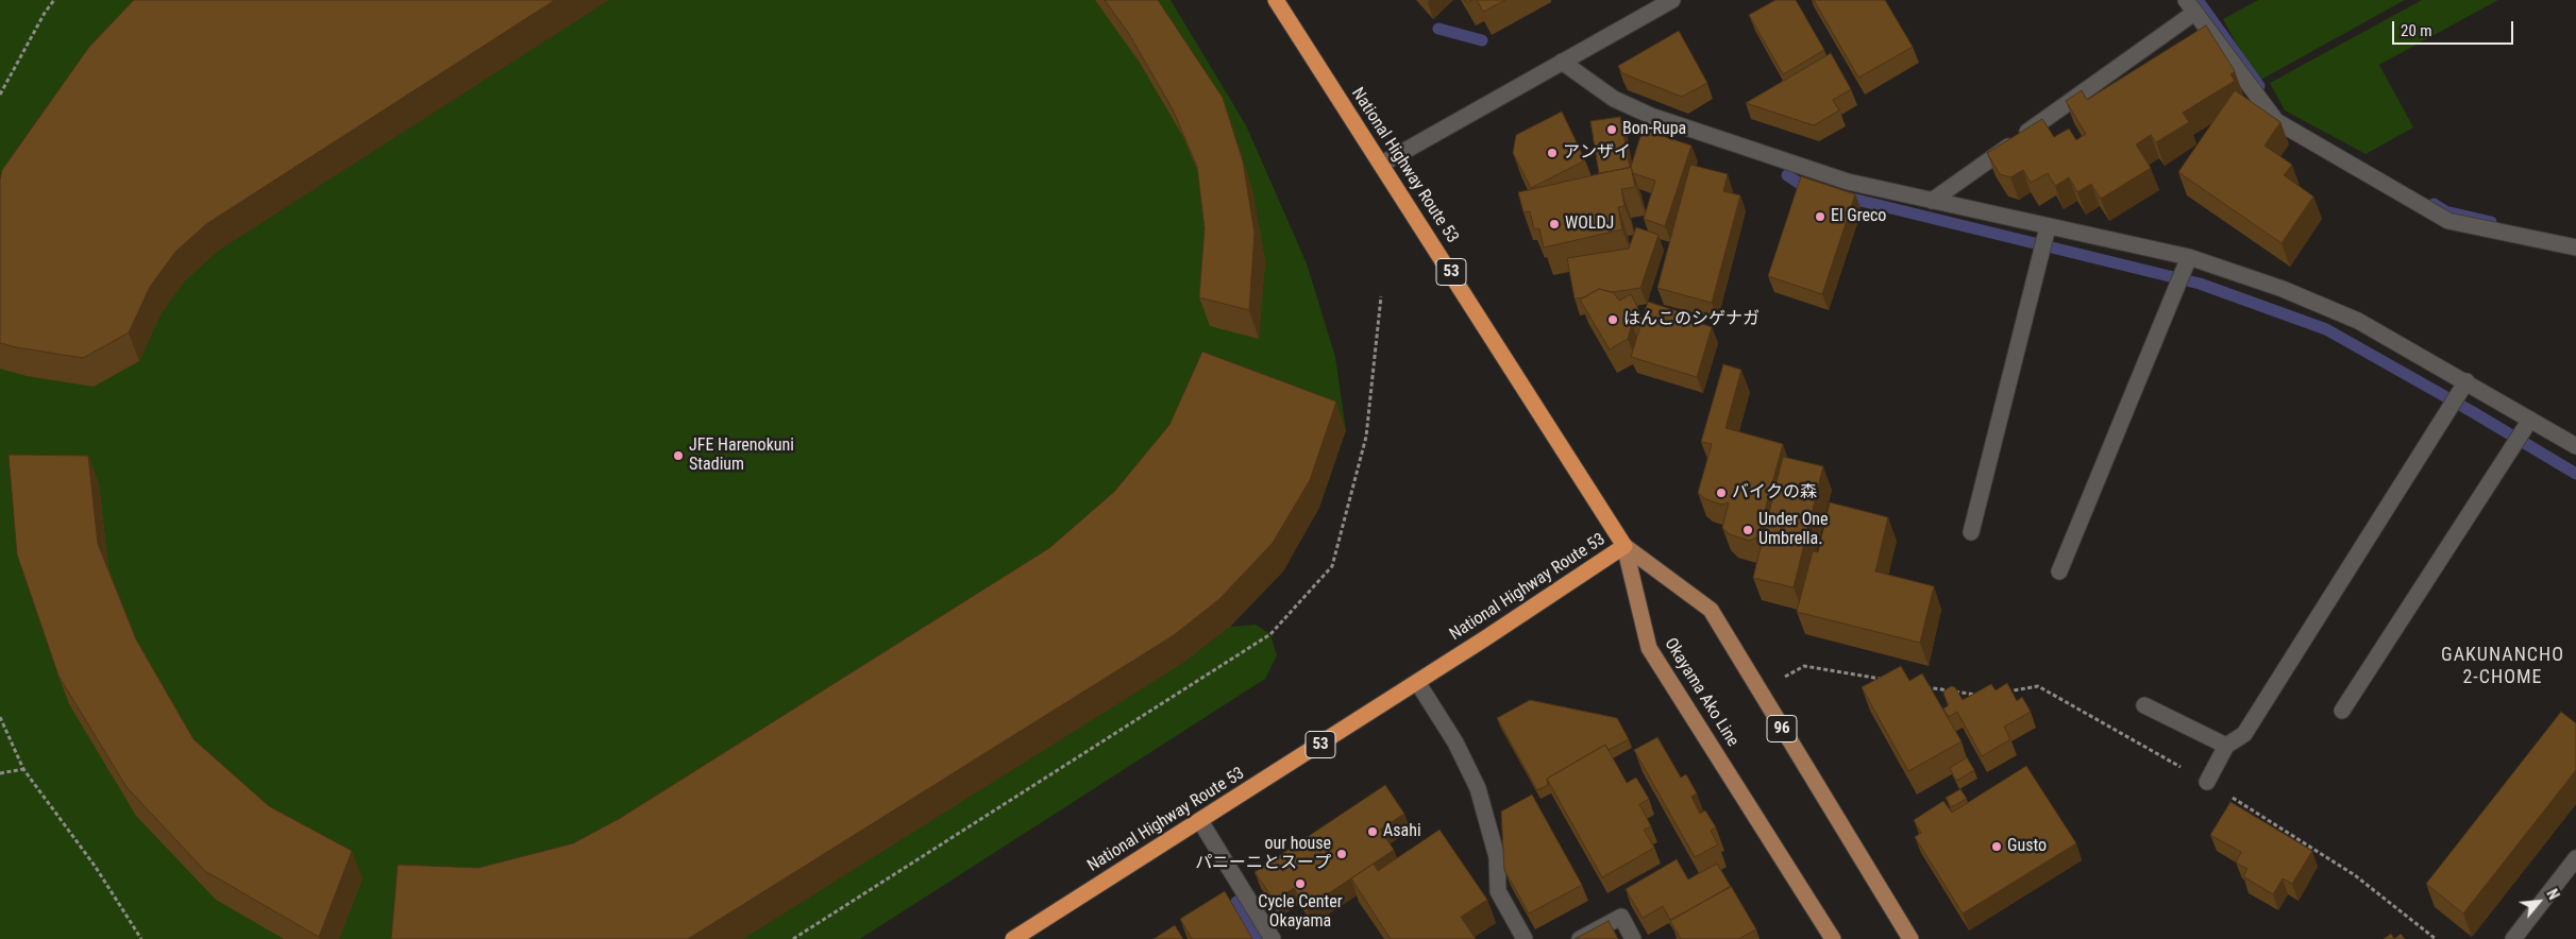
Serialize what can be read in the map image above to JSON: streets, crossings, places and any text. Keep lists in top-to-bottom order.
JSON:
{
  "streets": {
    "highway": ["National Highway Route 53", "53"],
    "main road": ["Okayama Ako Line", "96"]
  },
  "crossings": [
    ["National Highway Route 53", "Okayama Ako Line"],
    ["National Highway Route 53", "96"],
    ["Okayama Ako Line", "96"]
  ],
  "districts": ["GAKUNANCHO 2-CHOME"],
  "places": [
    "Bon-Rupa",
    "アンザイ",
    "El Greco",
    "WOLDJ",
    "はんこのシゲナガ",
    "JFE Harenokuni Stadium",
    "バイクの森",
    "Under One Umbrella.",
    "Asahi",
    "Gusto",
    "our house パニーニとスープ",
    "Cycle Center Okayama"
  ],
  "scale_bar": "20 m",
  "north": "top right"
}
